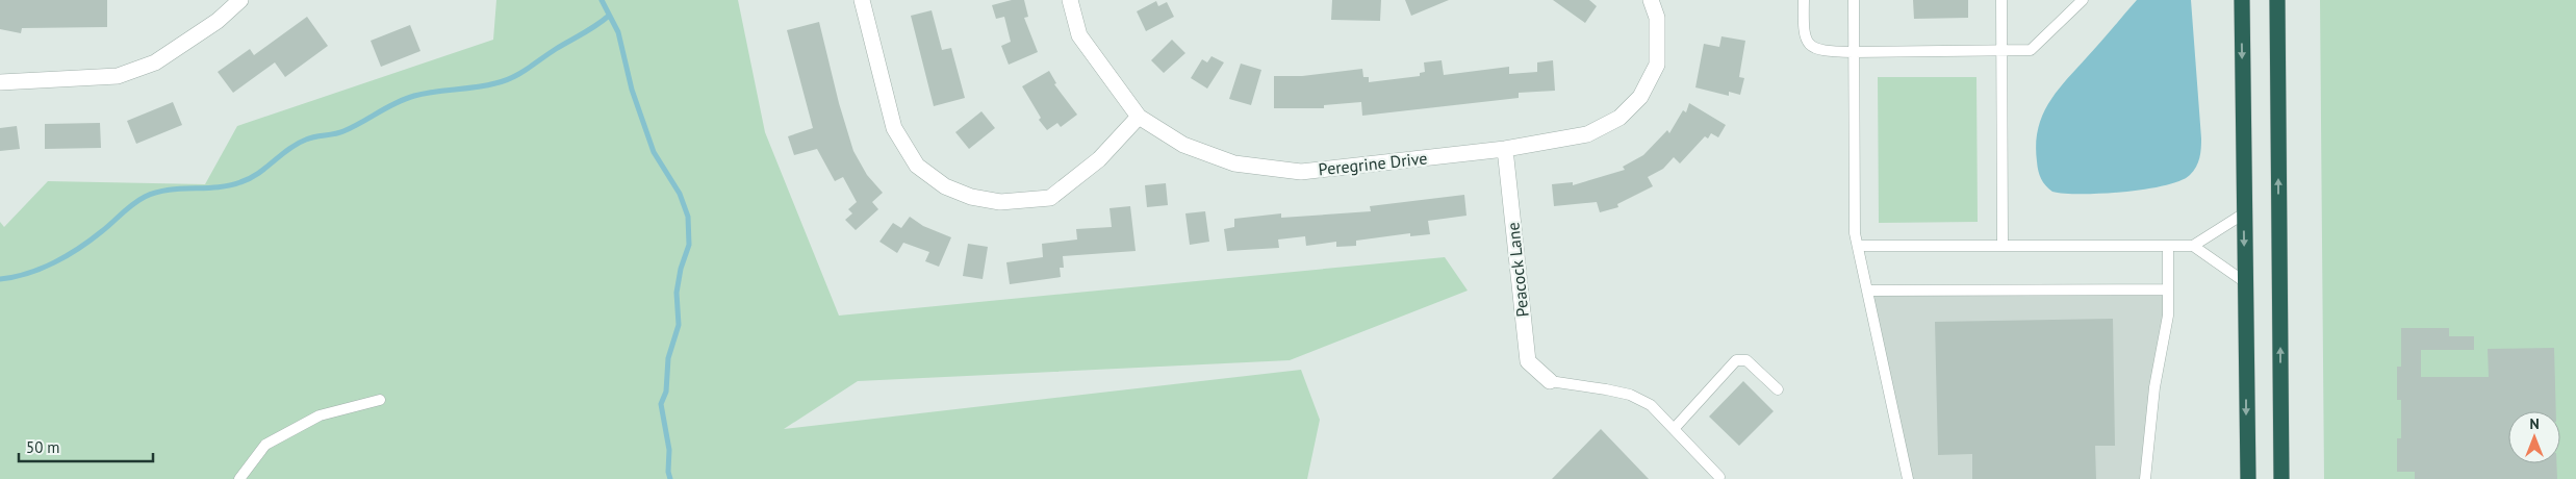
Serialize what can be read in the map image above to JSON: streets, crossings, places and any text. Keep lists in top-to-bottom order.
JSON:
{
  "streets": {
    "street": ["Peregrine Drive", "Peacock Lane"]
  },
  "crossings": [
    ["Peregrine Drive", "Peacock Lane"]
  ],
  "scale_bar": "50 m",
  "north": "top"
}
